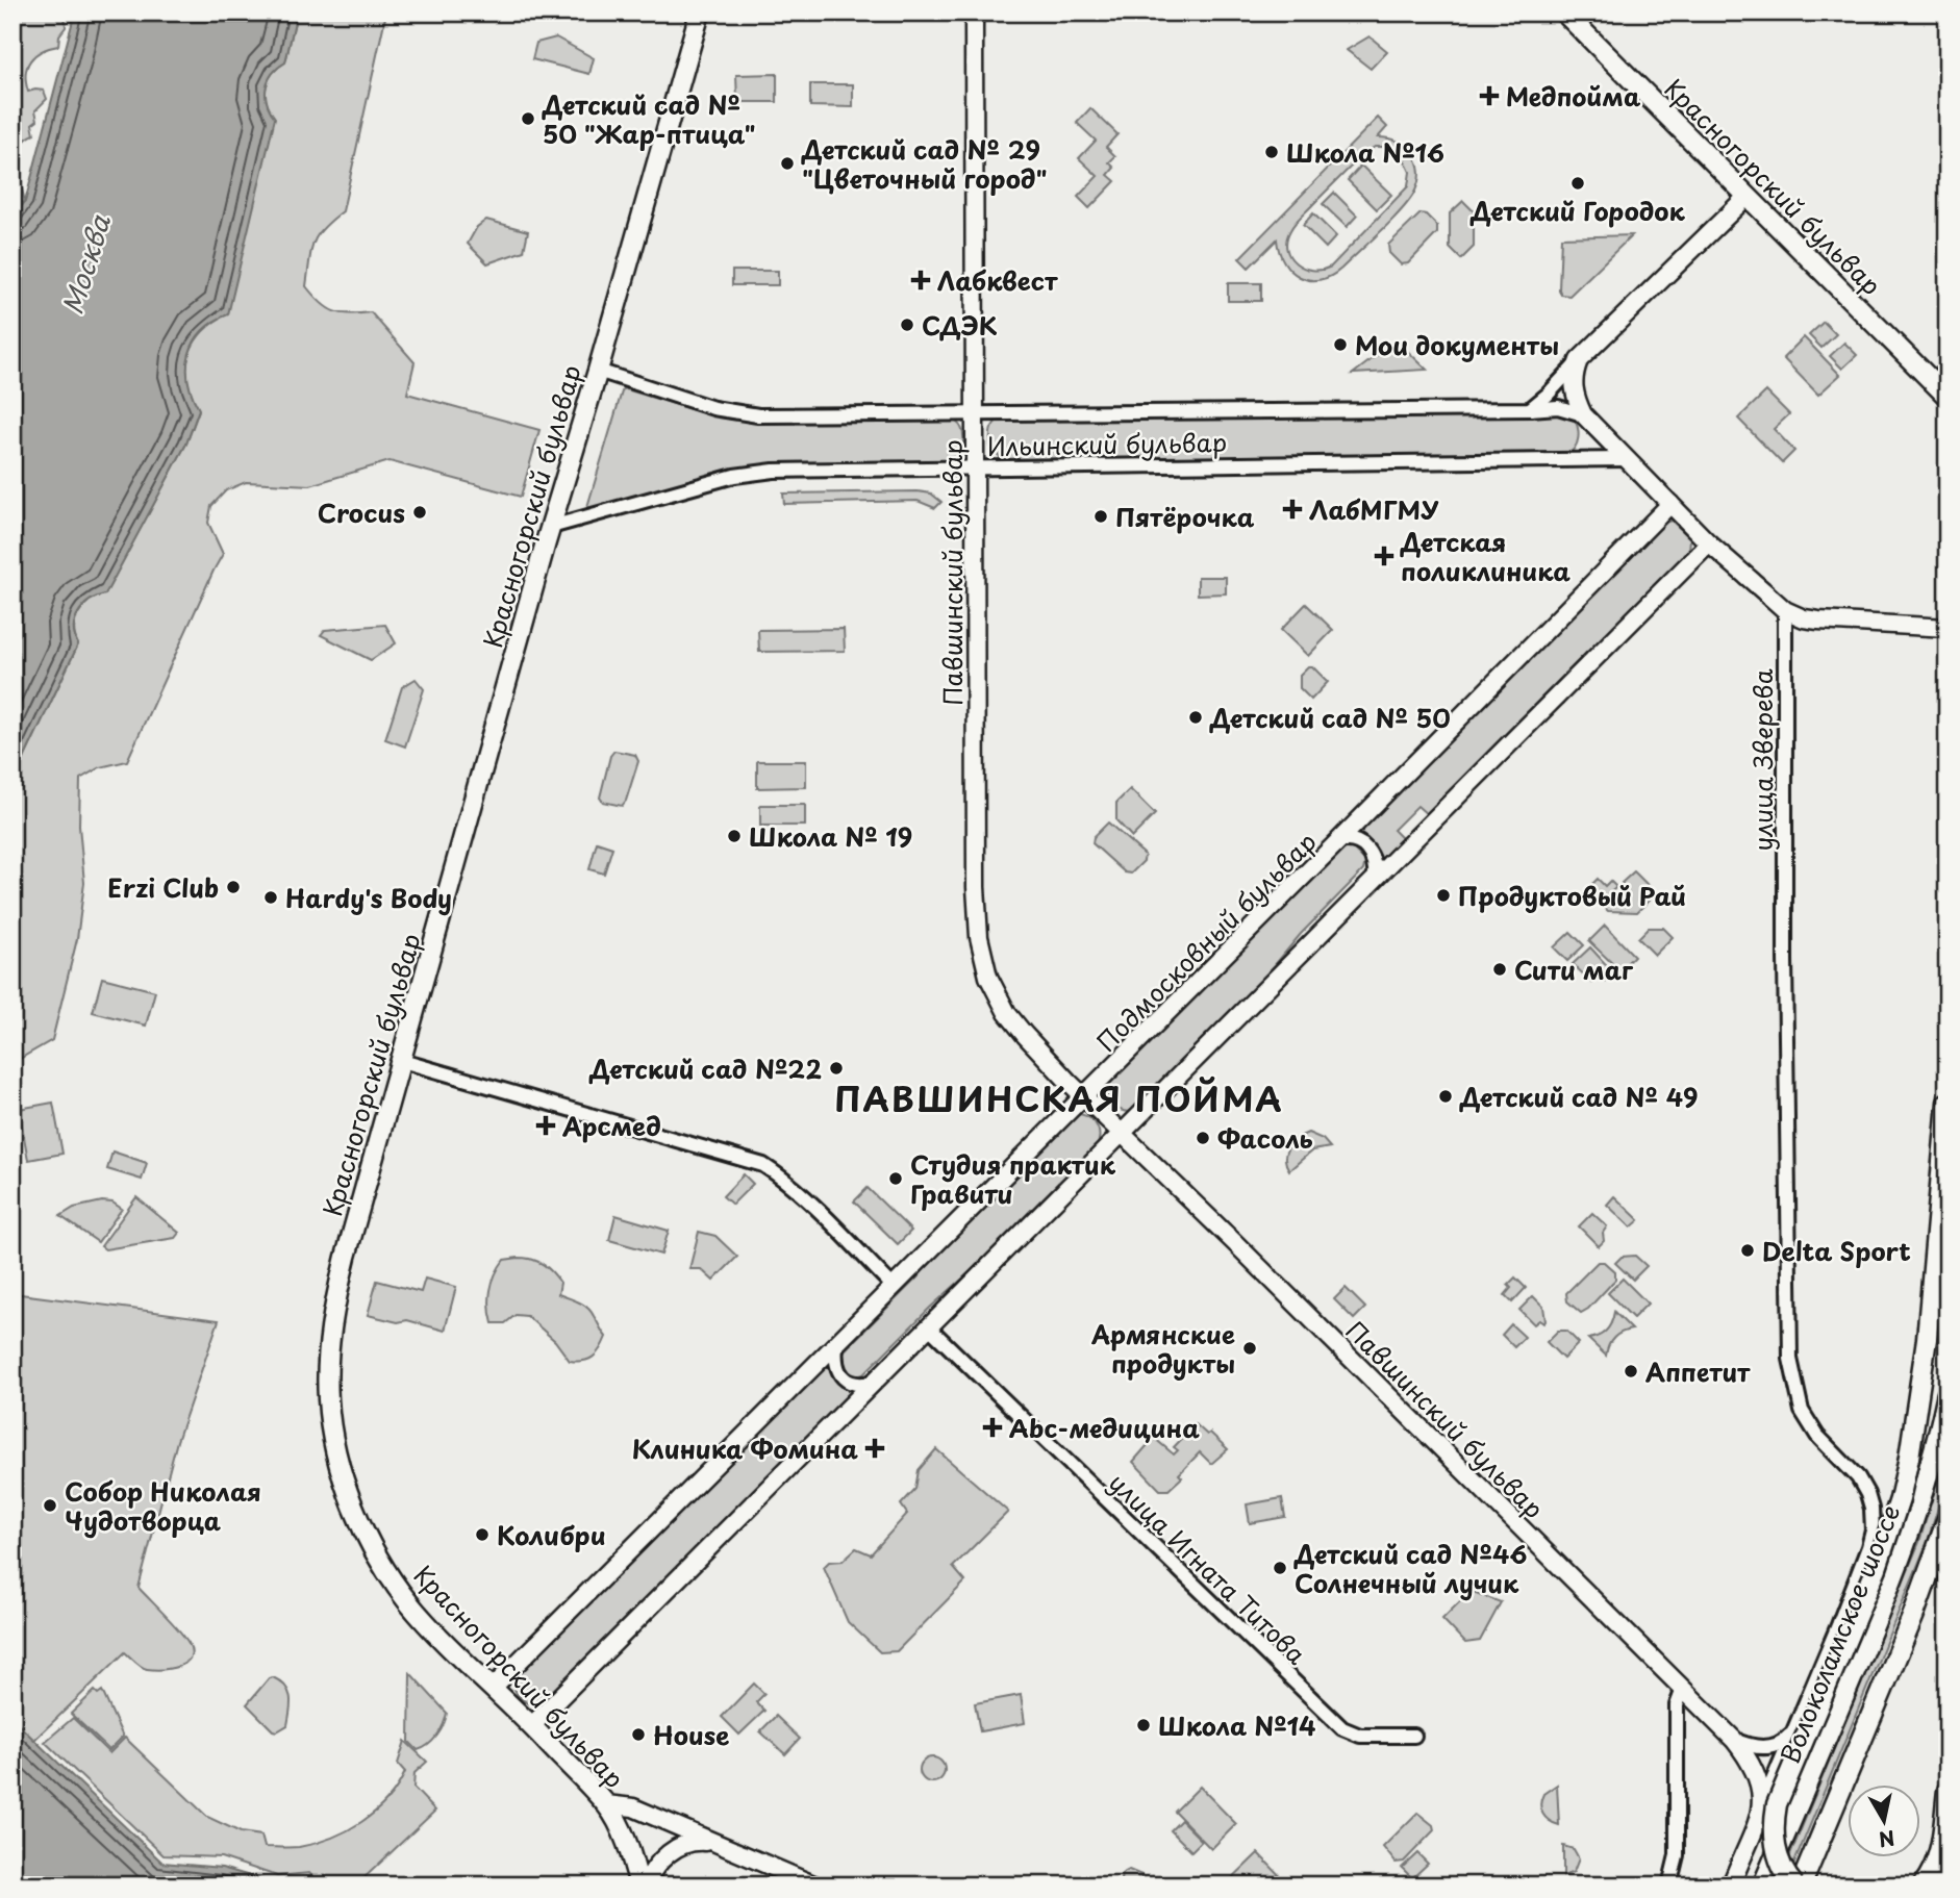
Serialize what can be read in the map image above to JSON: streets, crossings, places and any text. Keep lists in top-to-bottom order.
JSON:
{
  "streets": {
    "main road": ["Красногорский бульвар", "Волоколамское шоссе"],
    "street": [
      "Ильинский бульвар",
      "Павшинский бульвар",
      "улица Зверева",
      "Подмосковный бульвар",
      "улица Игната Титова"
    ]
  },
  "crossings": [
    ["Красногорский бульвар", "Ильинский бульвар"],
    ["Красногорский бульвар", "Подмосковный бульвар"],
    ["Ильинский бульвар", "Павшинский бульвар"],
    ["Павшинский бульвар", "улица Зверева"],
    ["Павшинский бульвар", "Подмосковный бульвар"]
  ],
  "districts": ["ПАВШИНСКАЯ ПОЙМА"],
  "water": ["Москва"],
  "places": {
    "health": [
      "Медпойма",
      "Лабквест",
      "ЛабМГМУ",
      "Детская поликлиника",
      "Арсмед",
      "Abc-медицина",
      "Клиника Фомина"
    ],
    "other": [
      "Детский сад № 50 \"Жар-птица\"",
      "Школа №16",
      "Детский сад № 29 \"Цветочный город\"",
      "Детский Городок",
      "СДЭК",
      "Мои документы",
      "Crocus",
      "Пятёрочка",
      "Детский сад № 50",
      "Школа № 19",
      "Erzi Club",
      "Продуктовый Рай",
      "Hardy's Body",
      "Сити маг",
      "Детский сад №22",
      "Детский сад № 49",
      "Фасоль",
      "Студия практик Гравити",
      "Delta Sport",
      "Армянские продукты",
      "Аппетит",
      "Собор Николая Чудотворца",
      "Колибри",
      "Детский сад №46 Солнечный лучик",
      "Школа №14",
      "House"
    ]
  },
  "north": "bottom"
}
